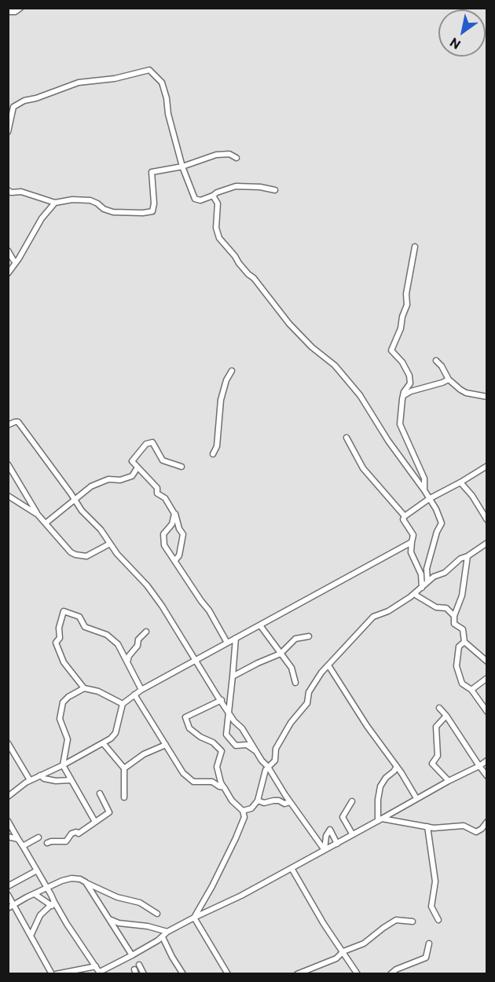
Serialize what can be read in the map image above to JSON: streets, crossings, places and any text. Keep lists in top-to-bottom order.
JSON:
{
  "north": "bottom left"
}
